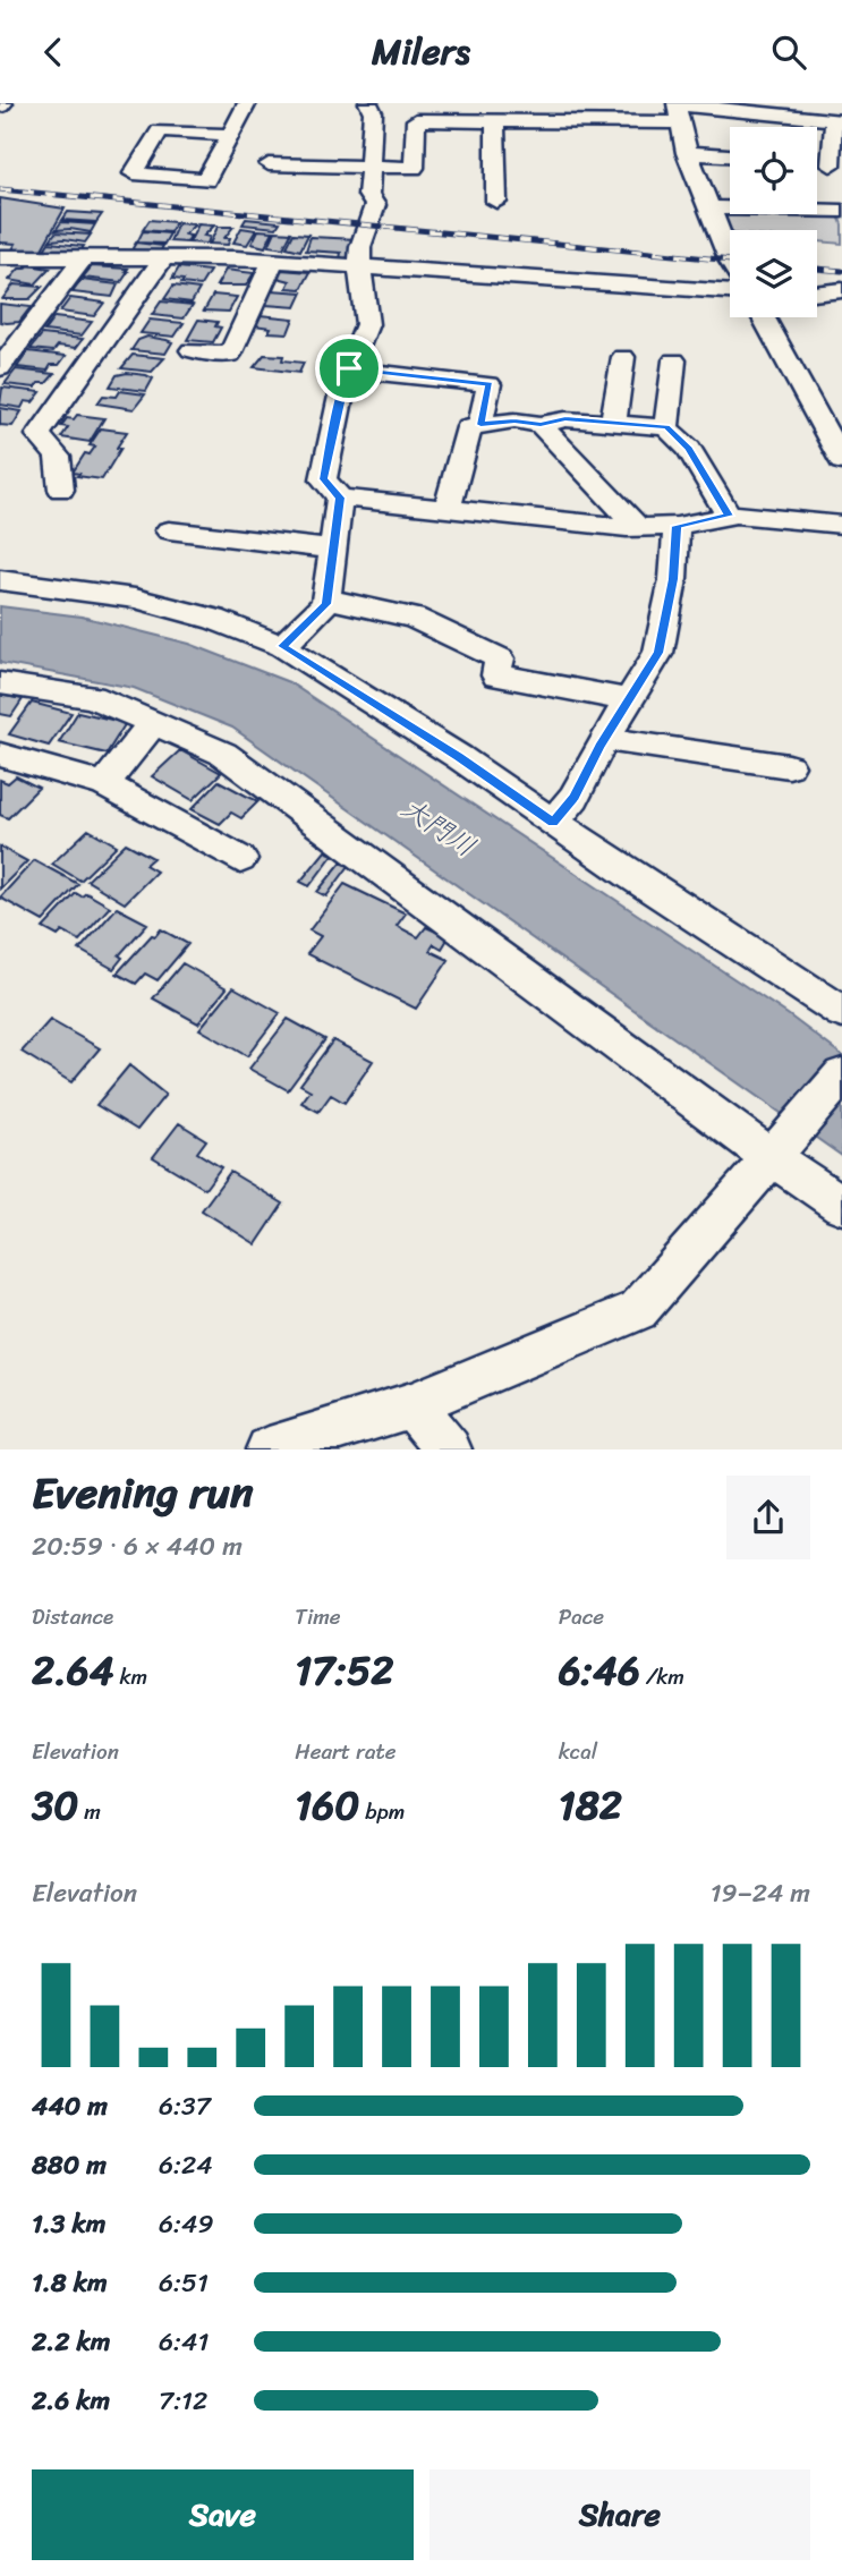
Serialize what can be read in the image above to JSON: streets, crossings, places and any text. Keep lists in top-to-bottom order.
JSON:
{
  "water": ["大門川"],
  "page": {
    "header": "Milers",
    "heading": ["Evening run", "20:59 · 6 × 440 m"],
    "stats": [
      ["Distance", "2.64 km"],
      ["Time", "17:52"],
      ["Pace", "6:46 /km"],
      ["Elevation", "30 m"],
      ["Heart rate", "160 bpm"],
      ["kcal", "182"]
    ],
    "chart": ["Elevation", "19–24 m"],
    "list": [
      {
        "name": "440 m",
        "note": "6:37"
      },
      {
        "name": "880 m",
        "note": "6:24"
      },
      {
        "name": "1.3 km",
        "note": "6:49"
      },
      {
        "name": "1.8 km",
        "note": "6:51"
      },
      {
        "name": "2.2 km",
        "note": "6:41"
      },
      {
        "name": "2.6 km",
        "note": "7:12"
      }
    ],
    "buttons": ["Save", "Share"]
  }
}
